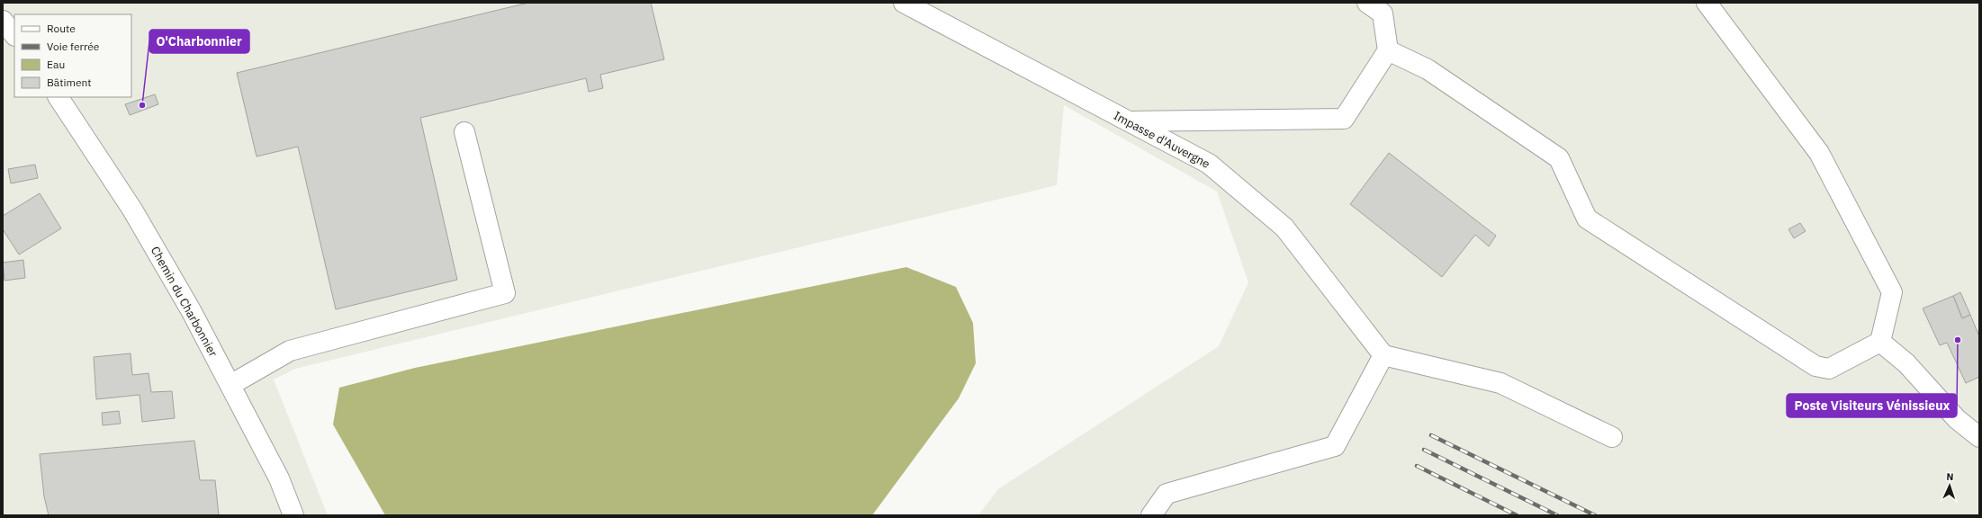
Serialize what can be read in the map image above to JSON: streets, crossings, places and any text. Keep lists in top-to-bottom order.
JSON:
{
  "streets": {
    "street": ["Impasse d'Auvergne", "Chemin du Charbonnier"]
  },
  "places": ["O'Charbonnier", "Poste Visiteurs Vénissieux"],
  "legend": [
    "Route",
    "Voie ferrée",
    "Eau",
    "Bâtiment"
  ],
  "north": "top"
}
